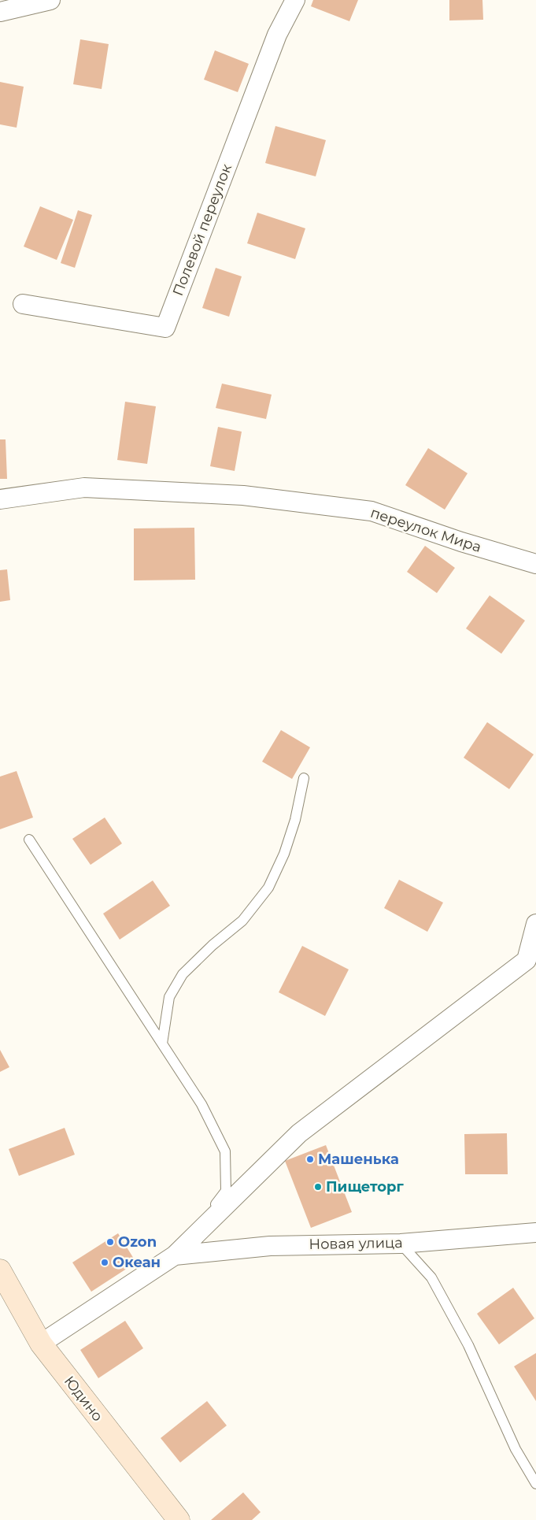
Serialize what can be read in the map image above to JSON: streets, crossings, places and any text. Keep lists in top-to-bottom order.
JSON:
{
  "streets": {
    "street": [
      "Полевой переулок",
      "переулок Мира",
      "Новая улица",
      "Юдино"
    ]
  },
  "places": [
    "Машенька",
    "Пищеторг",
    "Ozon",
    "Океан"
  ]
}
